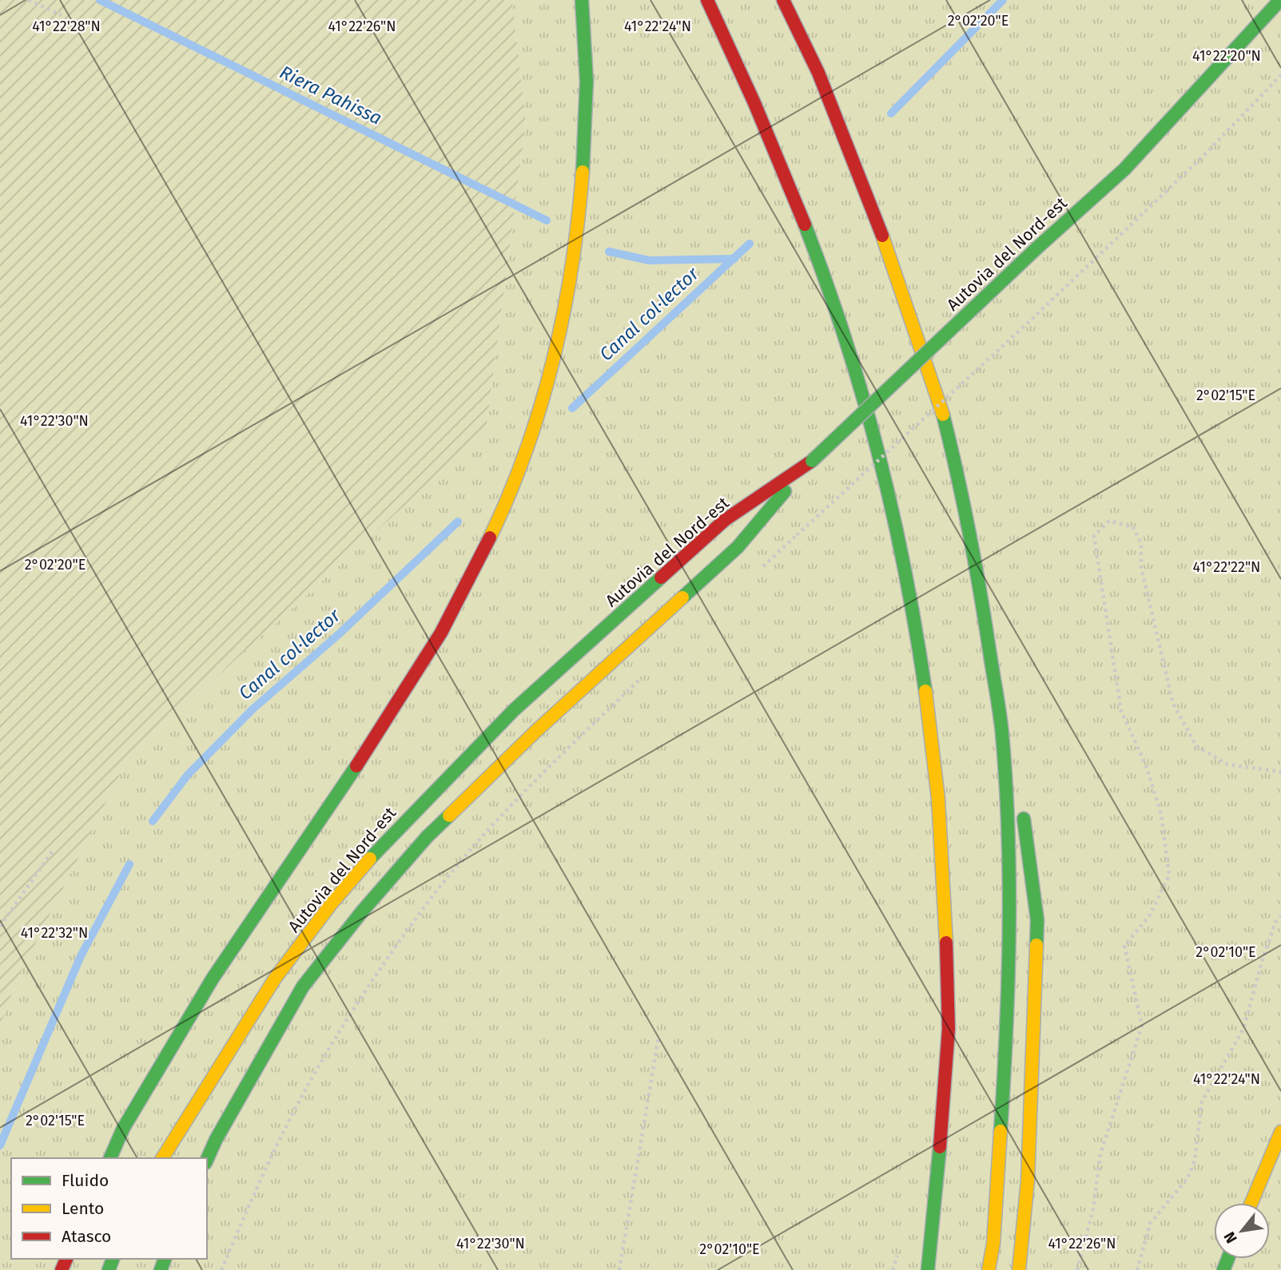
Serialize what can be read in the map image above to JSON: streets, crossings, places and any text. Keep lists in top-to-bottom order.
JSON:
{
  "streets": {
    "highway": ["Autovia del Nord-est"]
  },
  "water": ["Riera Pahissa", "Canal col·lector"],
  "legend": ["Fluido", "Lento", "Atasco"],
  "north": "bottom left",
  "coordinates": [
    "2°02'20\"E",
    "41°22'26\"N",
    "41°22'24\"N",
    "41°22'28\"N",
    "41°22'20\"N",
    "2°02'15\"E",
    "41°22'30\"N",
    "41°22'22\"N",
    "41°22'32\"N",
    "2°02'10\"E"
  ]
}
